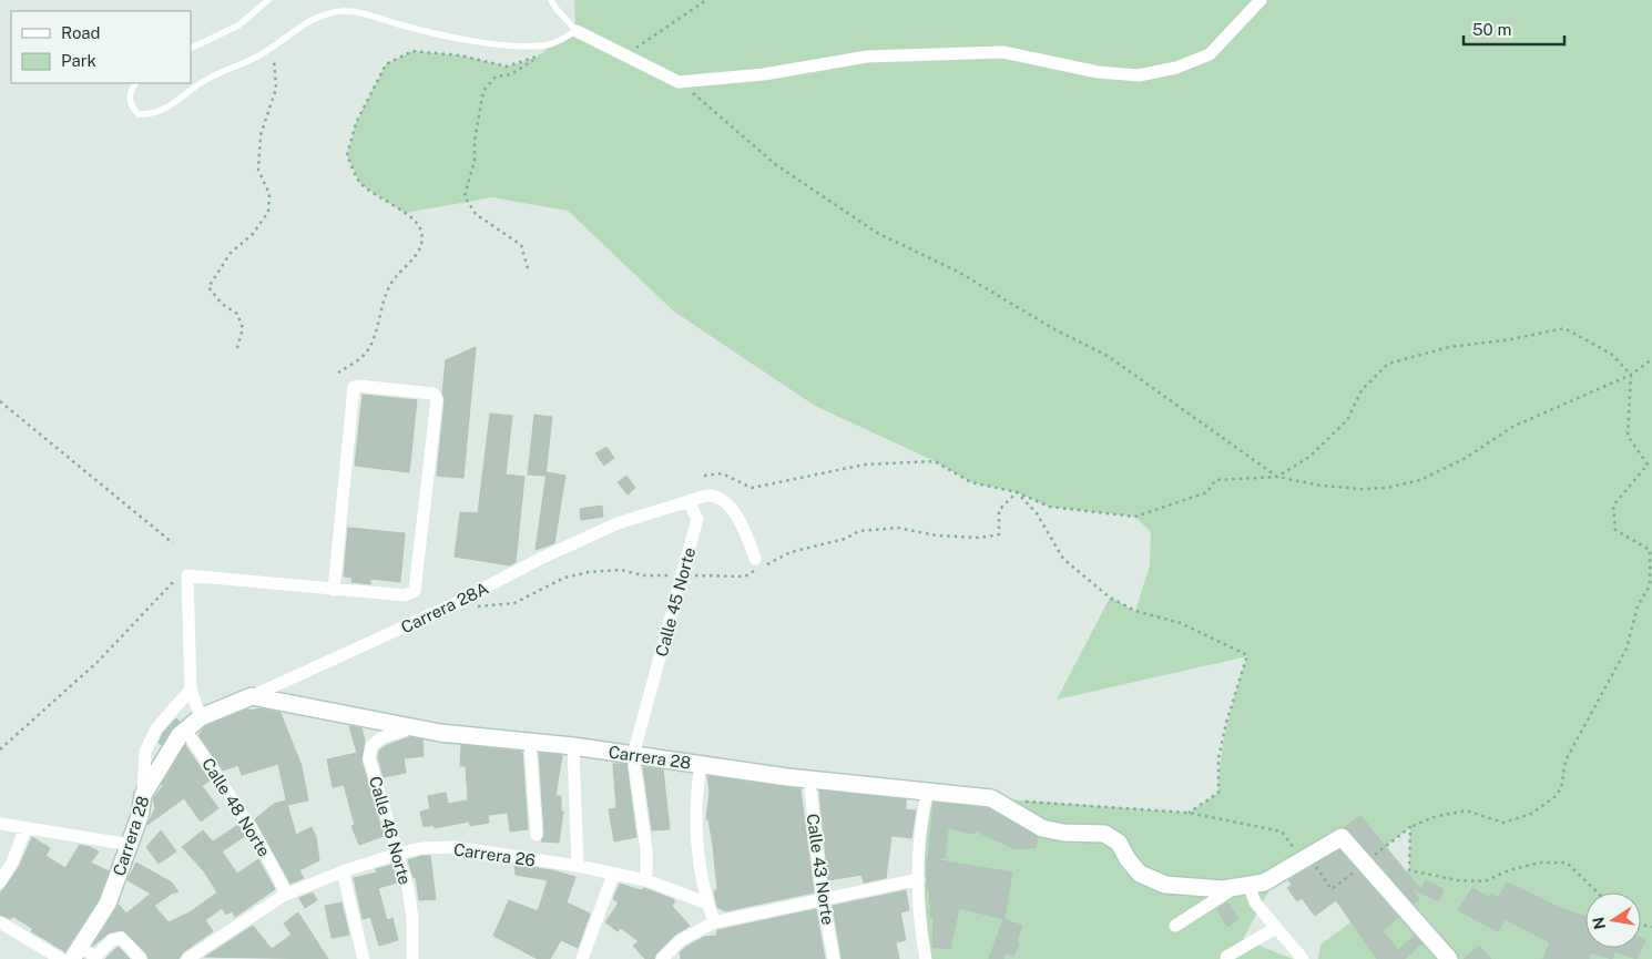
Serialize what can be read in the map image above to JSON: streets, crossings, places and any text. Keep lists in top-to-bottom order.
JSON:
{
  "streets": {
    "street": [
      "Calle 45 Norte",
      "Carrera 28A",
      "Carrera 28",
      "Calle 48 Norte",
      "Calle 46 Norte",
      "Carrera 26",
      "Calle 43 Norte"
    ]
  },
  "crossings": [
    ["Calle 45 Norte", "Carrera 28A"],
    ["Calle 45 Norte", "Carrera 28"],
    ["Carrera 28A", "Carrera 28"],
    ["Carrera 28", "Calle 48 Norte"],
    ["Carrera 28", "Calle 46 Norte"],
    ["Carrera 28", "Calle 43 Norte"],
    ["Calle 48 Norte", "Carrera 26"],
    ["Calle 46 Norte", "Carrera 26"]
  ],
  "legend": ["Road", "Park"],
  "scale_bar": "50 m",
  "north": "left"
}
